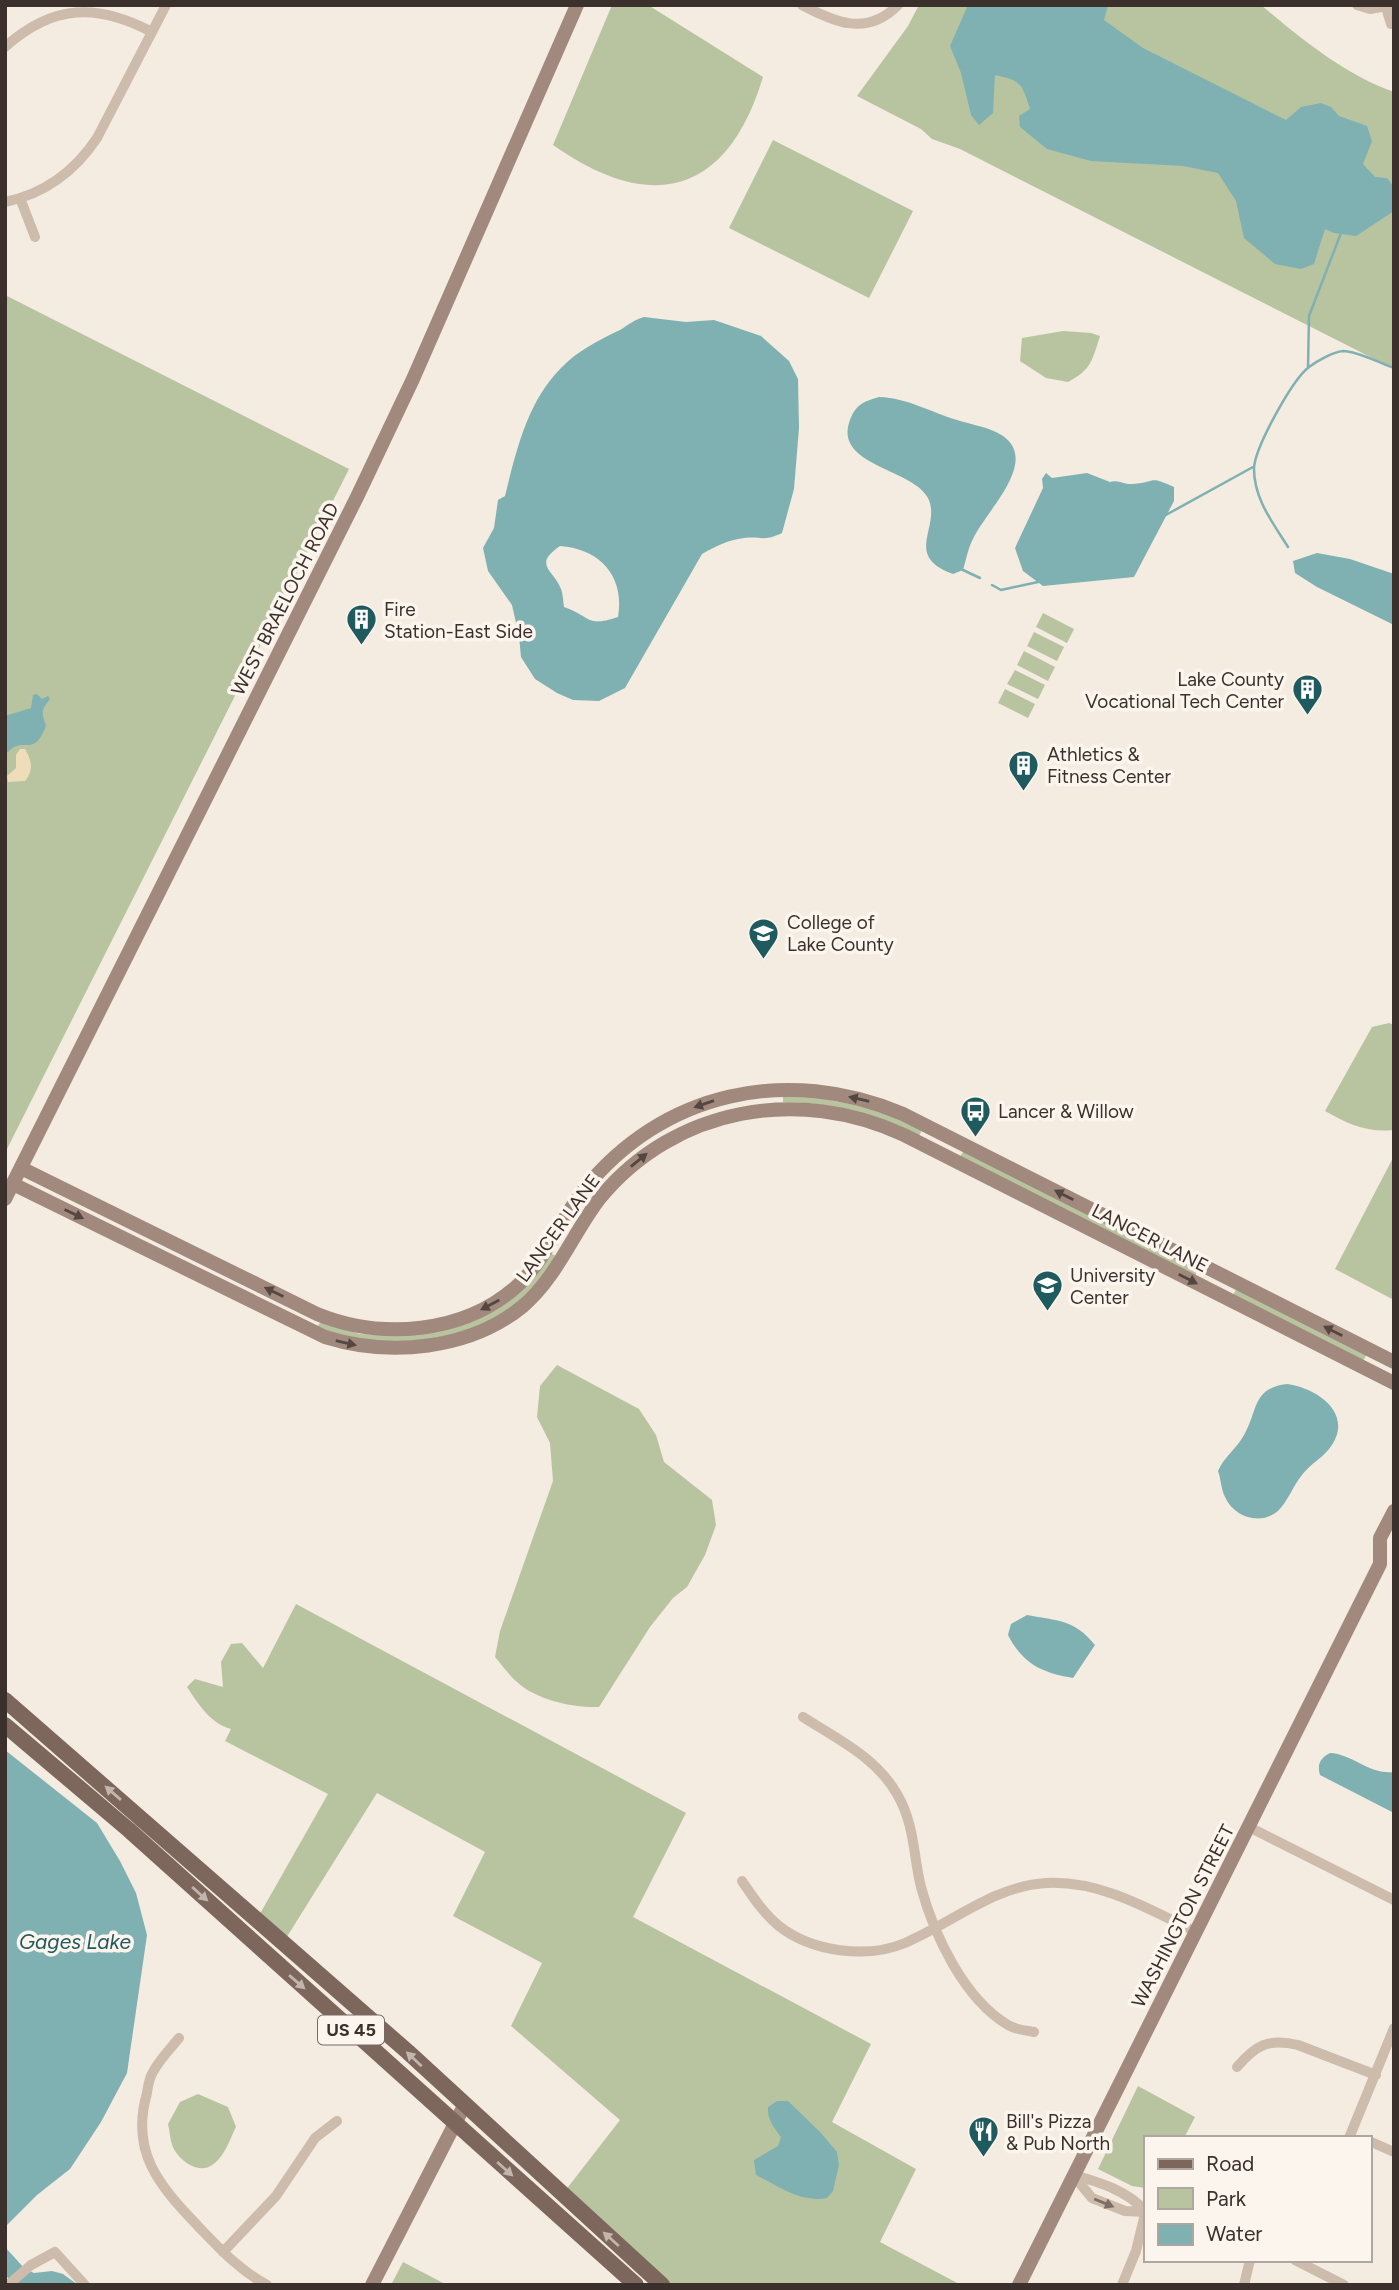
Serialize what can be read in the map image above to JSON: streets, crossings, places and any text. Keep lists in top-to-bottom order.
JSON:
{
  "streets": {
    "main road": ["US 45"],
    "street": ["WEST BRAELOCH ROAD", "LANCER LANE", "WASHINGTON STREET"]
  },
  "crossings": [
    ["WEST BRAELOCH ROAD", "LANCER LANE"]
  ],
  "water": ["Gages Lake"],
  "places": {
    "building": ["Fire Station-East Side", "Lake County Vocational Tech Center", "Athletics & Fitness Center"],
    "school or university": ["College of Lake County", "University Center"],
    "bus stop": ["Lancer & Willow"],
    "restaurant": ["Bill's Pizza & Pub North"]
  },
  "legend": ["Road", "Park", "Water"]
}
